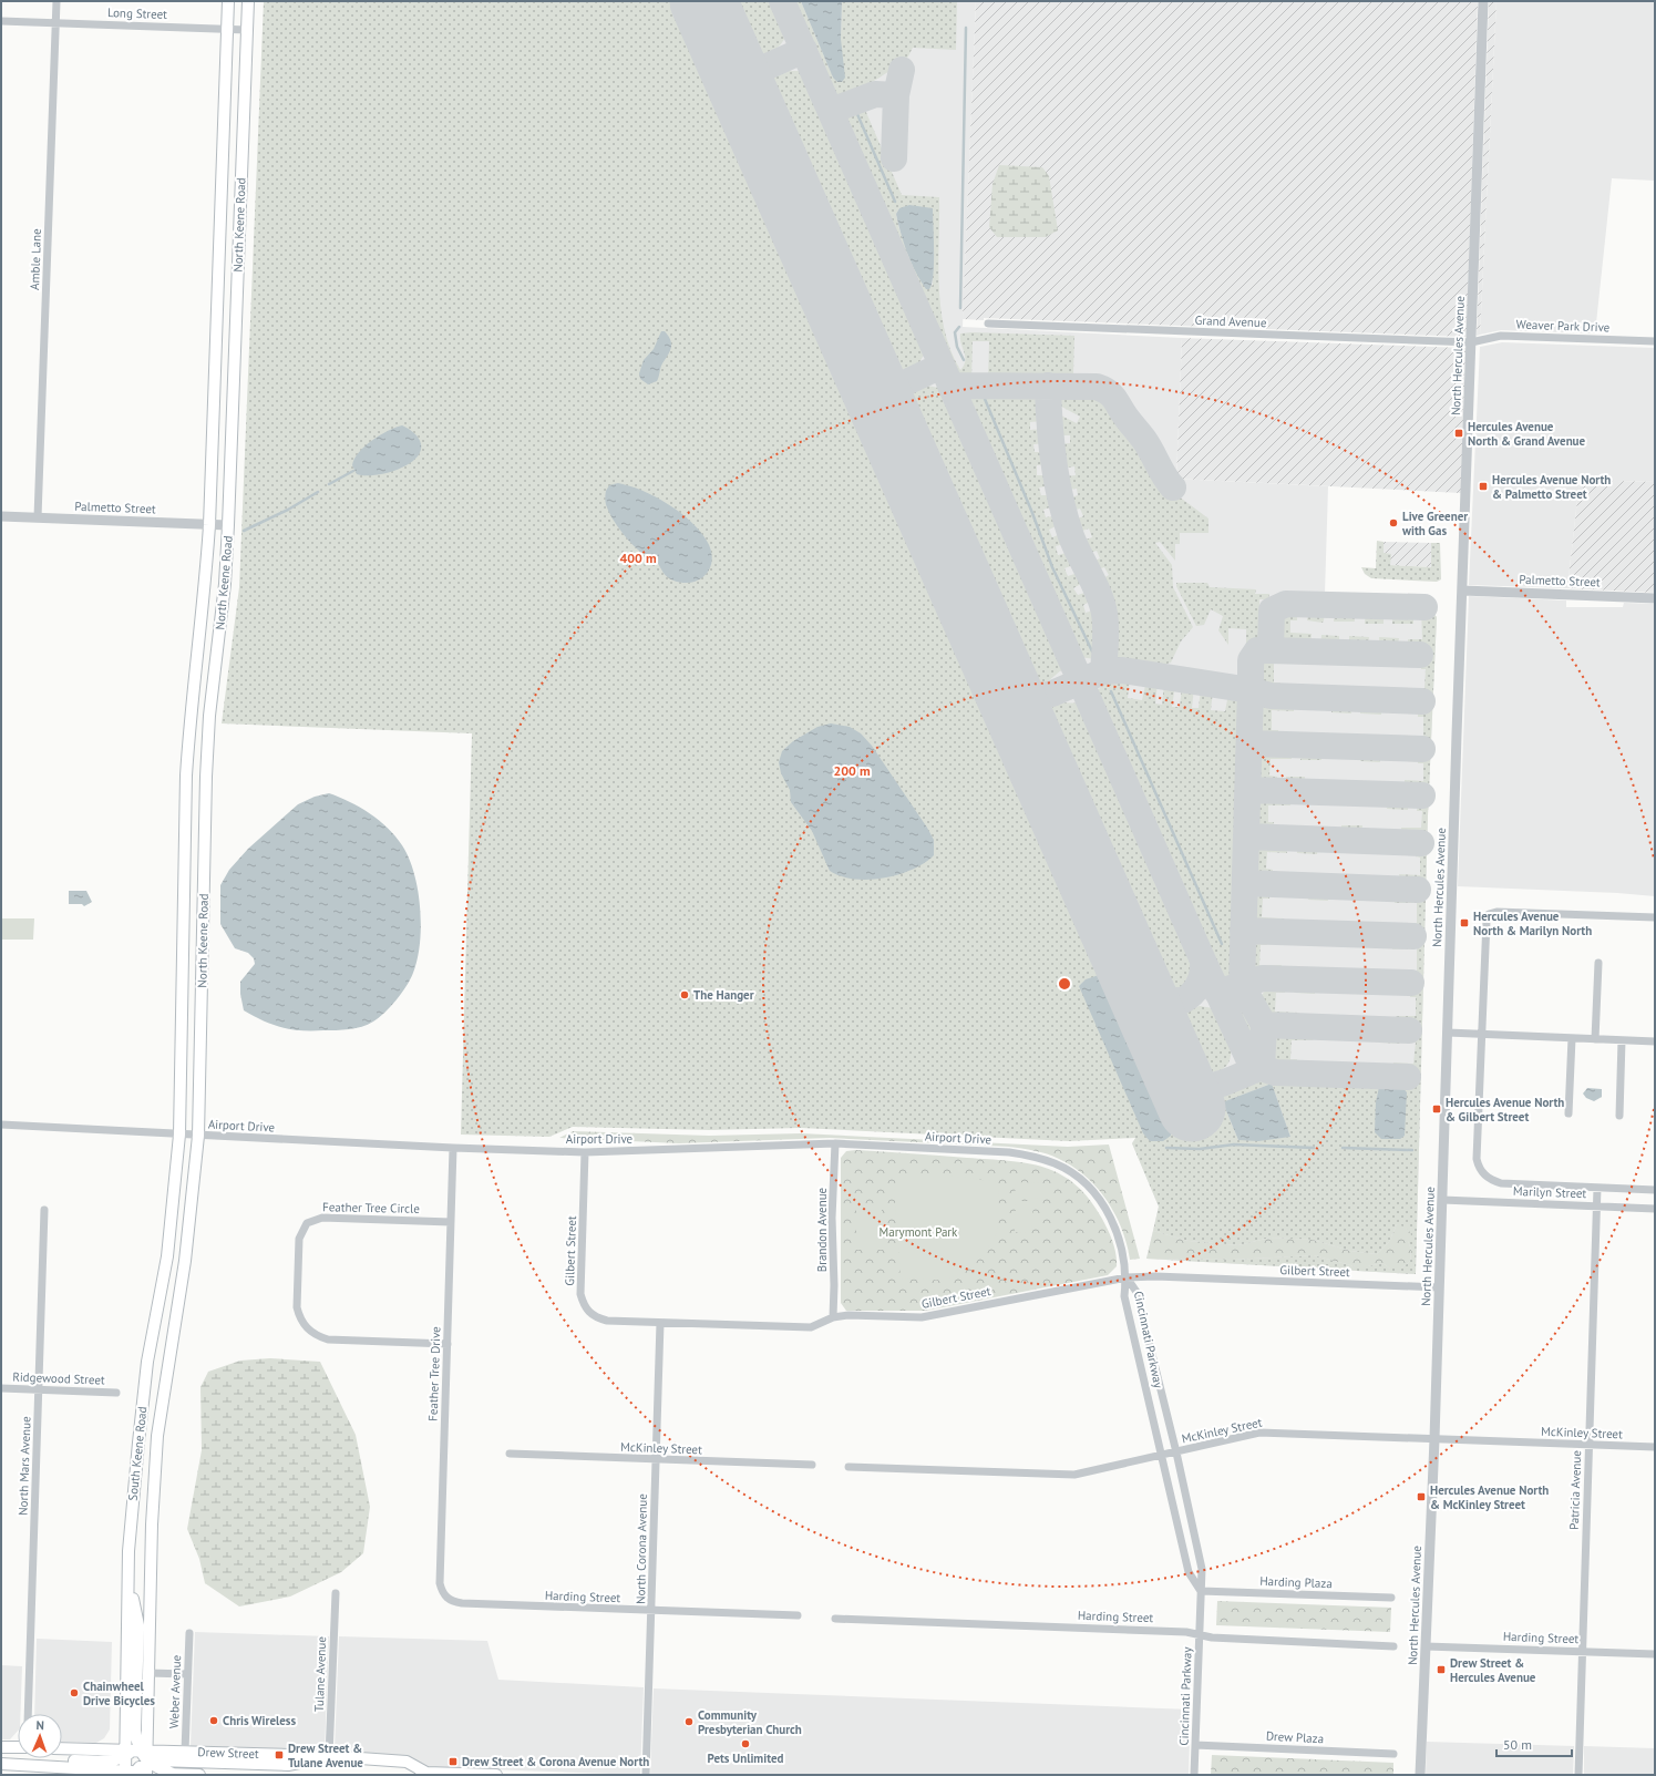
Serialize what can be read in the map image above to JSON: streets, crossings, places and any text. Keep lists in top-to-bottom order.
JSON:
{
  "streets": {
    "main road": ["North Keene Road", "South Keene Road", "Drew Street"],
    "street": [
      "Long Street",
      "Amble Lane",
      "Grand Avenue",
      "Weaver Park Drive",
      "North Hercules Avenue",
      "Palmetto Street",
      "Airport Drive",
      "Marilyn Street",
      "Feather Tree Circle",
      "Brandon Avenue",
      "Gilbert Street",
      "Cincinnati Parkway",
      "Feather Tree Drive",
      "Ridgewood Street",
      "McKinley Street",
      "North Mars Avenue",
      "Patricia Avenue",
      "North Corona Avenue",
      "Harding Plaza",
      "Harding Street",
      "Tulane Avenue",
      "Weber Avenue",
      "Drew Plaza"
    ]
  },
  "crossings": [
    ["Long Street", "North Keene Road"],
    ["Long Street", "Amble Lane"],
    ["North Keene Road", "Palmetto Street"],
    ["North Keene Road", "Airport Drive"],
    ["North Keene Road", "South Keene Road"],
    ["Amble Lane", "Palmetto Street"],
    ["Grand Avenue", "Weaver Park Drive"],
    ["Grand Avenue", "North Hercules Avenue"],
    ["Weaver Park Drive", "North Hercules Avenue"],
    ["North Hercules Avenue", "Palmetto Street"],
    ["North Hercules Avenue", "Marilyn Street"],
    ["North Hercules Avenue", "Gilbert Street"],
    ["North Hercules Avenue", "McKinley Street"],
    ["North Hercules Avenue", "Harding Street"],
    ["Airport Drive", "Brandon Avenue"],
    ["Airport Drive", "Gilbert Street"],
    ["Airport Drive", "Cincinnati Parkway"],
    ["Airport Drive", "Feather Tree Drive"],
    ["Airport Drive", "South Keene Road"],
    ["Marilyn Street", "Patricia Avenue"],
    ["Feather Tree Circle", "Feather Tree Drive"],
    ["Brandon Avenue", "Gilbert Street"],
    ["Gilbert Street", "Cincinnati Parkway"],
    ["Gilbert Street", "North Corona Avenue"],
    ["Cincinnati Parkway", "McKinley Street"],
    ["Cincinnati Parkway", "Harding Plaza"],
    ["Cincinnati Parkway", "Harding Street"],
    ["Cincinnati Parkway", "Drew Plaza"],
    ["Feather Tree Drive", "Harding Street"],
    ["Ridgewood Street", "North Mars Avenue"],
    ["McKinley Street", "Patricia Avenue"],
    ["McKinley Street", "North Corona Avenue"],
    ["South Keene Road", "Drew Street"],
    ["Patricia Avenue", "Harding Street"],
    ["North Corona Avenue", "Harding Street"],
    ["Tulane Avenue", "Drew Street"],
    ["Weber Avenue", "Drew Street"]
  ],
  "parks": ["Marymont Park"],
  "places": {
    "transit": [
      "Hercules Avenue North & Grand Avenue",
      "Hercules Avenue North & Palmetto Street",
      "Hercules Avenue North & Marilyn North",
      "Hercules Avenue North & Gilbert Street",
      "Hercules Avenue North & McKinley Street",
      "Drew Street & Hercules Avenue",
      "Drew Street & Tulane Avenue",
      "Drew Street & Corona Avenue North"
    ],
    "other": [
      "Live Greener with Gas",
      "The Hanger",
      "Chainwheel Drive Bicycles",
      "Chris Wireless",
      "Community Presbyterian Church",
      "Pets Unlimited"
    ]
  },
  "scale_bar": "50 m",
  "north": "top",
  "rings": ["400 m", "200 m"]
}
